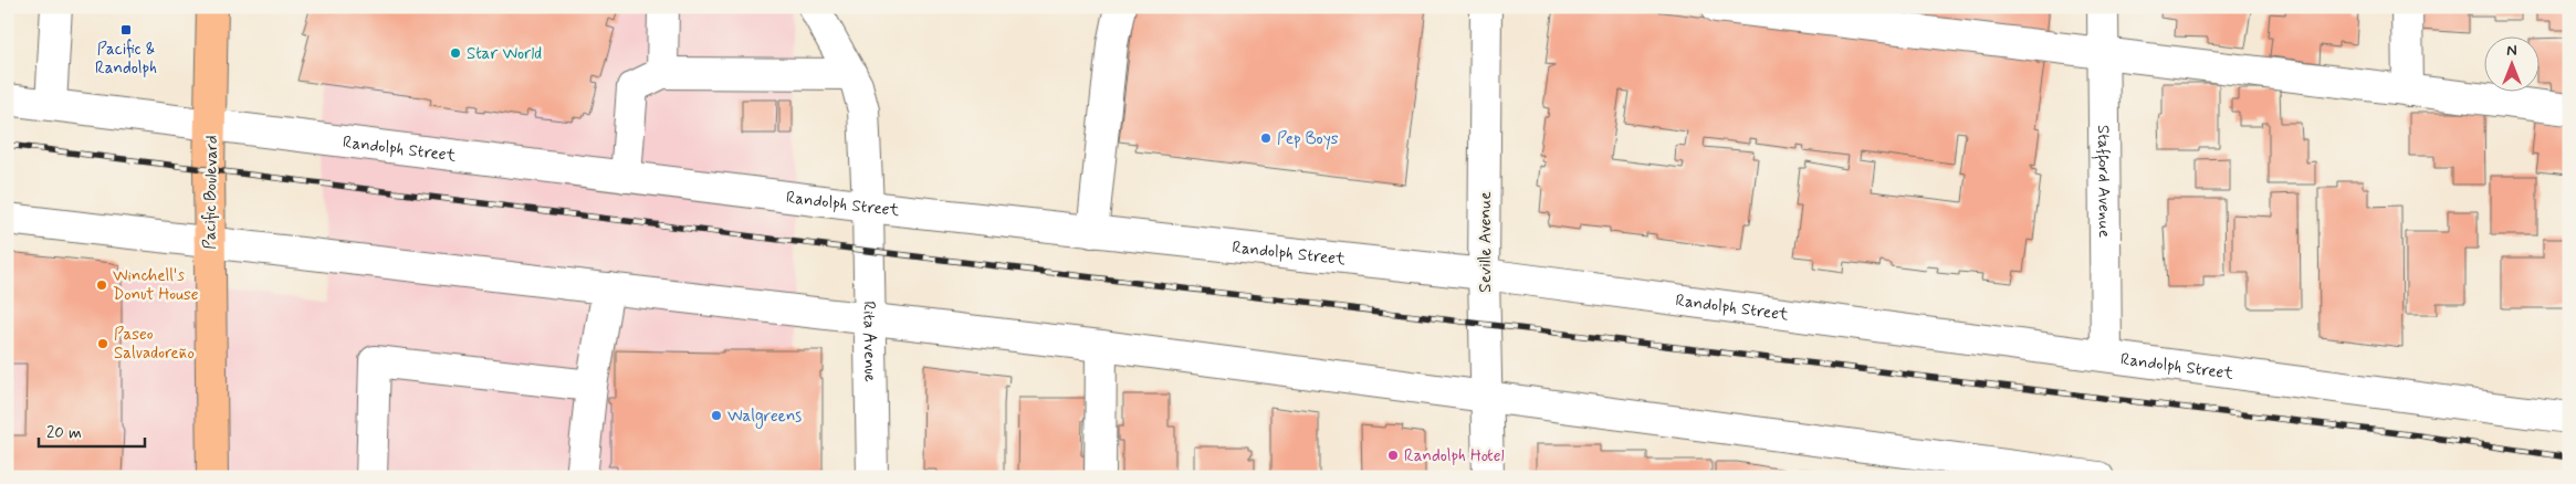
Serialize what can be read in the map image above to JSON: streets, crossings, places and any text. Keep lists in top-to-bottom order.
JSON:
{
  "streets": {
    "main road": ["Pacific Boulevard"],
    "street": [
      "Randolph Street",
      "Stafford Avenue",
      "Seville Avenue",
      "Rita Avenue"
    ]
  },
  "crossings": [
    ["Randolph Street", "Stafford Avenue"],
    ["Randolph Street", "Pacific Boulevard"],
    ["Randolph Street", "Seville Avenue"],
    ["Randolph Street", "Rita Avenue"]
  ],
  "places": {
    "transit": ["Pacific & Randolph"],
    "other": [
      "Star World",
      "Pep Boys",
      "Winchell's Donut House",
      "Paseo Salvadoreño",
      "Walgreens",
      "Randolph Hotel"
    ]
  },
  "scale_bar": "20 m",
  "north": "top"
}
